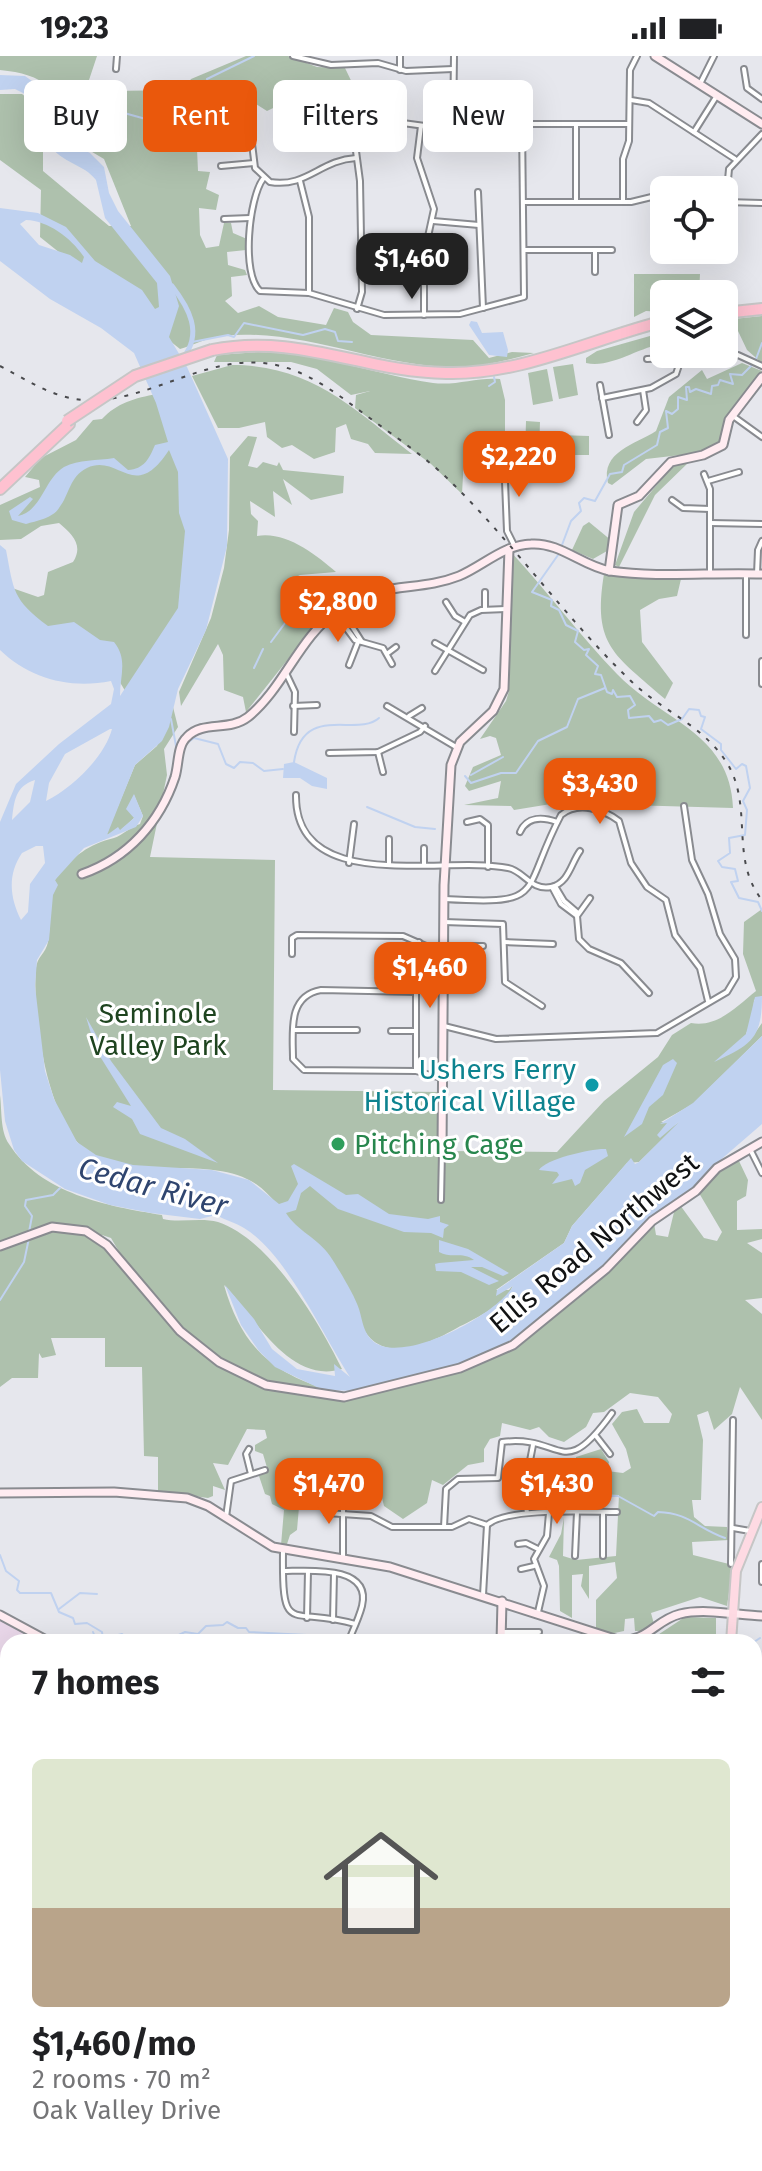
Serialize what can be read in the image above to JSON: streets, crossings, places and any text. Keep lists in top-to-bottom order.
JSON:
{
  "streets": {
    "street": ["Ellis Road Northwest"]
  },
  "water": ["Cedar River"],
  "parks": ["Seminole Valley Park"],
  "places": ["Ushers Ferry Historical Village", "Pitching Cage"],
  "page": {
    "status": "19:23",
    "chip": [
      "Buy",
      "Rent",
      "Filters",
      "New"
    ],
    "price": [
      "$1,460",
      "$2,220",
      "$2,800",
      "$3,430",
      "$1,460",
      "$1,470",
      "$1,430"
    ],
    "heading": "7 homes",
    "list": [
      {
        "name": "$1,460/mo",
        "note": "2 rooms · 70 m² · Oak Valley Drive"
      }
    ]
  }
}
